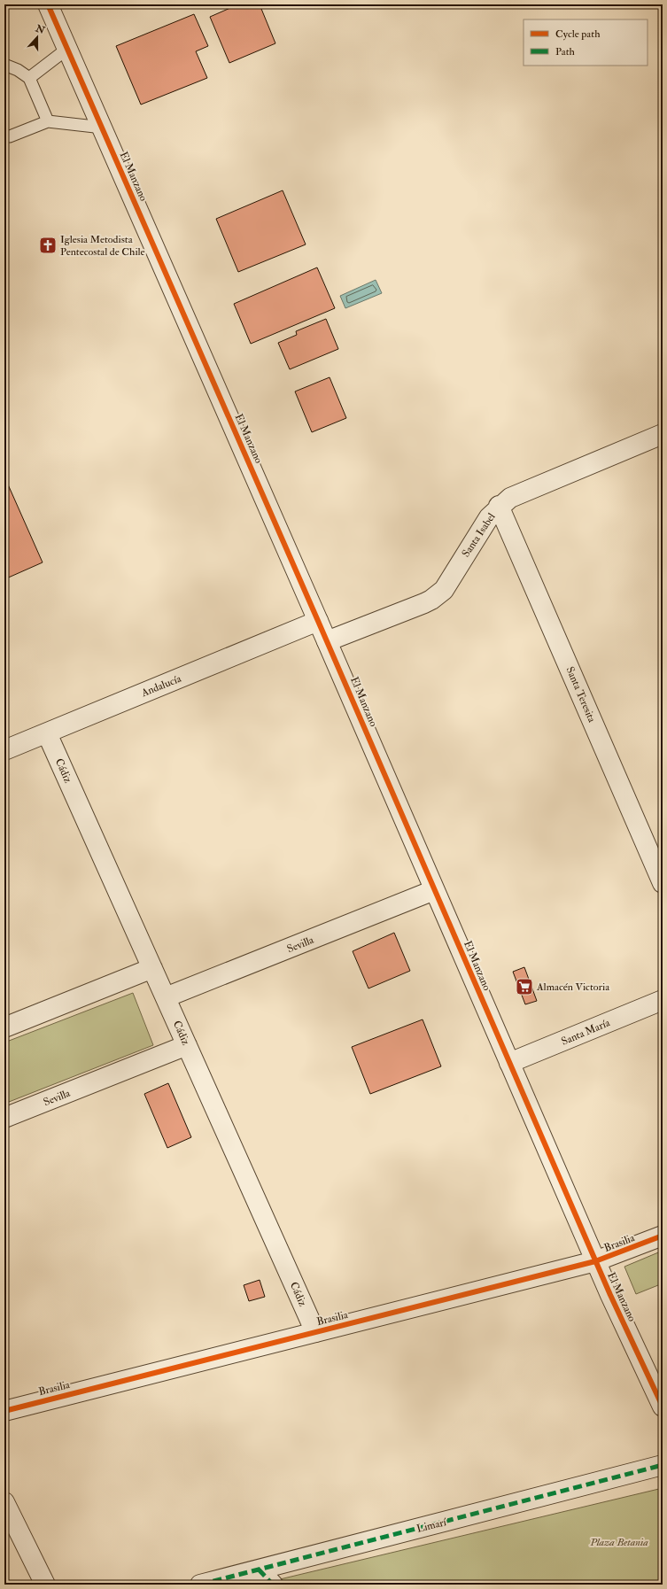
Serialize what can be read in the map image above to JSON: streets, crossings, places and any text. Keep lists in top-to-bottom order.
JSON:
{
  "streets": {
    "street": [
      "El Manzano",
      "Santa Isabel",
      "Andalucía",
      "Santa Teresita",
      "Cádiz",
      "Sevilla",
      "Santa María",
      "Brasilia",
      "Limarí"
    ]
  },
  "crossings": [
    ["El Manzano", "Santa Isabel"],
    ["El Manzano", "Andalucía"],
    ["El Manzano", "Sevilla"],
    ["El Manzano", "Santa María"],
    ["El Manzano", "Brasilia"],
    ["Santa Isabel", "Santa Teresita"],
    ["Andalucía", "Cádiz"],
    ["Cádiz", "Sevilla"],
    ["Cádiz", "Brasilia"]
  ],
  "parks": ["Plaza Betania"],
  "places": {
    "church": ["Iglesia Metodista Pentecostal de Chile"],
    "supermarket": ["Almacén Victoria"]
  },
  "legend": ["Cycle path", "Path"],
  "north": "top"
}
